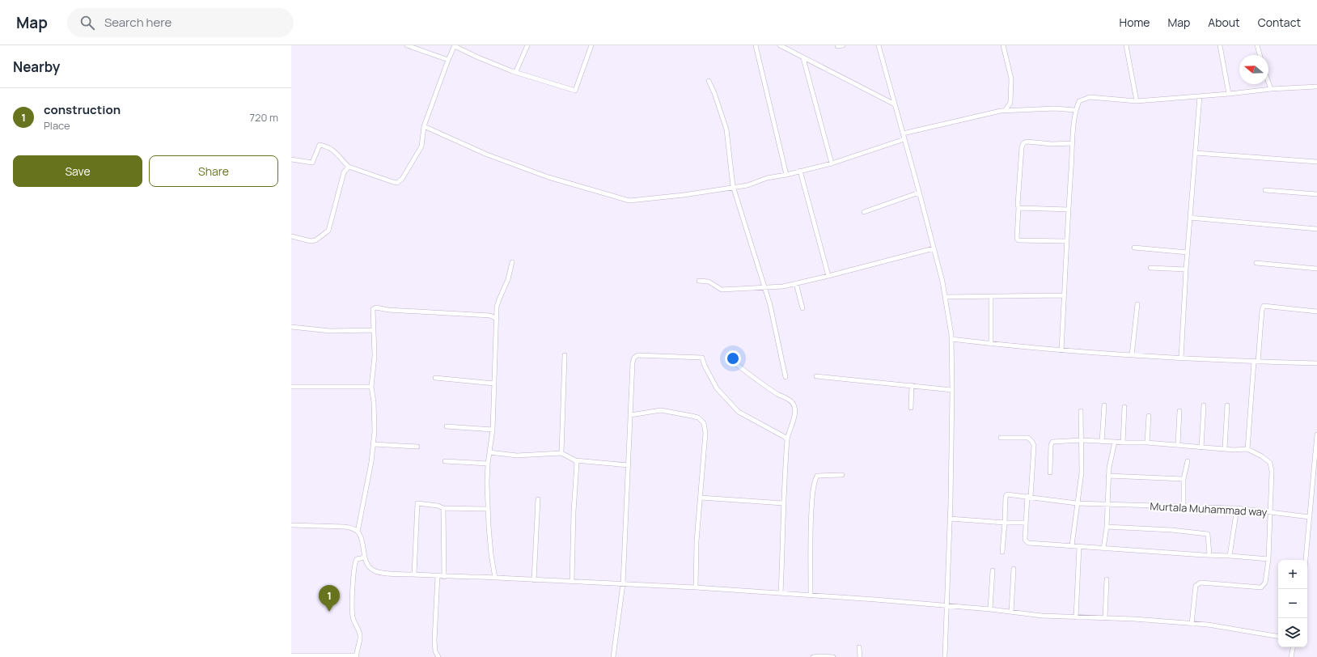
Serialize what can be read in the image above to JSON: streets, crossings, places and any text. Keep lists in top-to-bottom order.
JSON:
{
  "streets": {
    "street": ["Murtala Muhammad way"]
  },
  "north": "left",
  "page": {
    "header": "Map",
    "search": "Search here",
    "nav": [
      "Home",
      "Map",
      "About",
      "Contact"
    ],
    "heading": "Nearby",
    "list": [
      {
        "mark": "1",
        "name": "construction",
        "note": "Place",
        "value": "720 m"
      }
    ],
    "buttons": ["Save", "Share"],
    "map_buttons": ["+", "−"],
    "pins": "1"
  }
}
